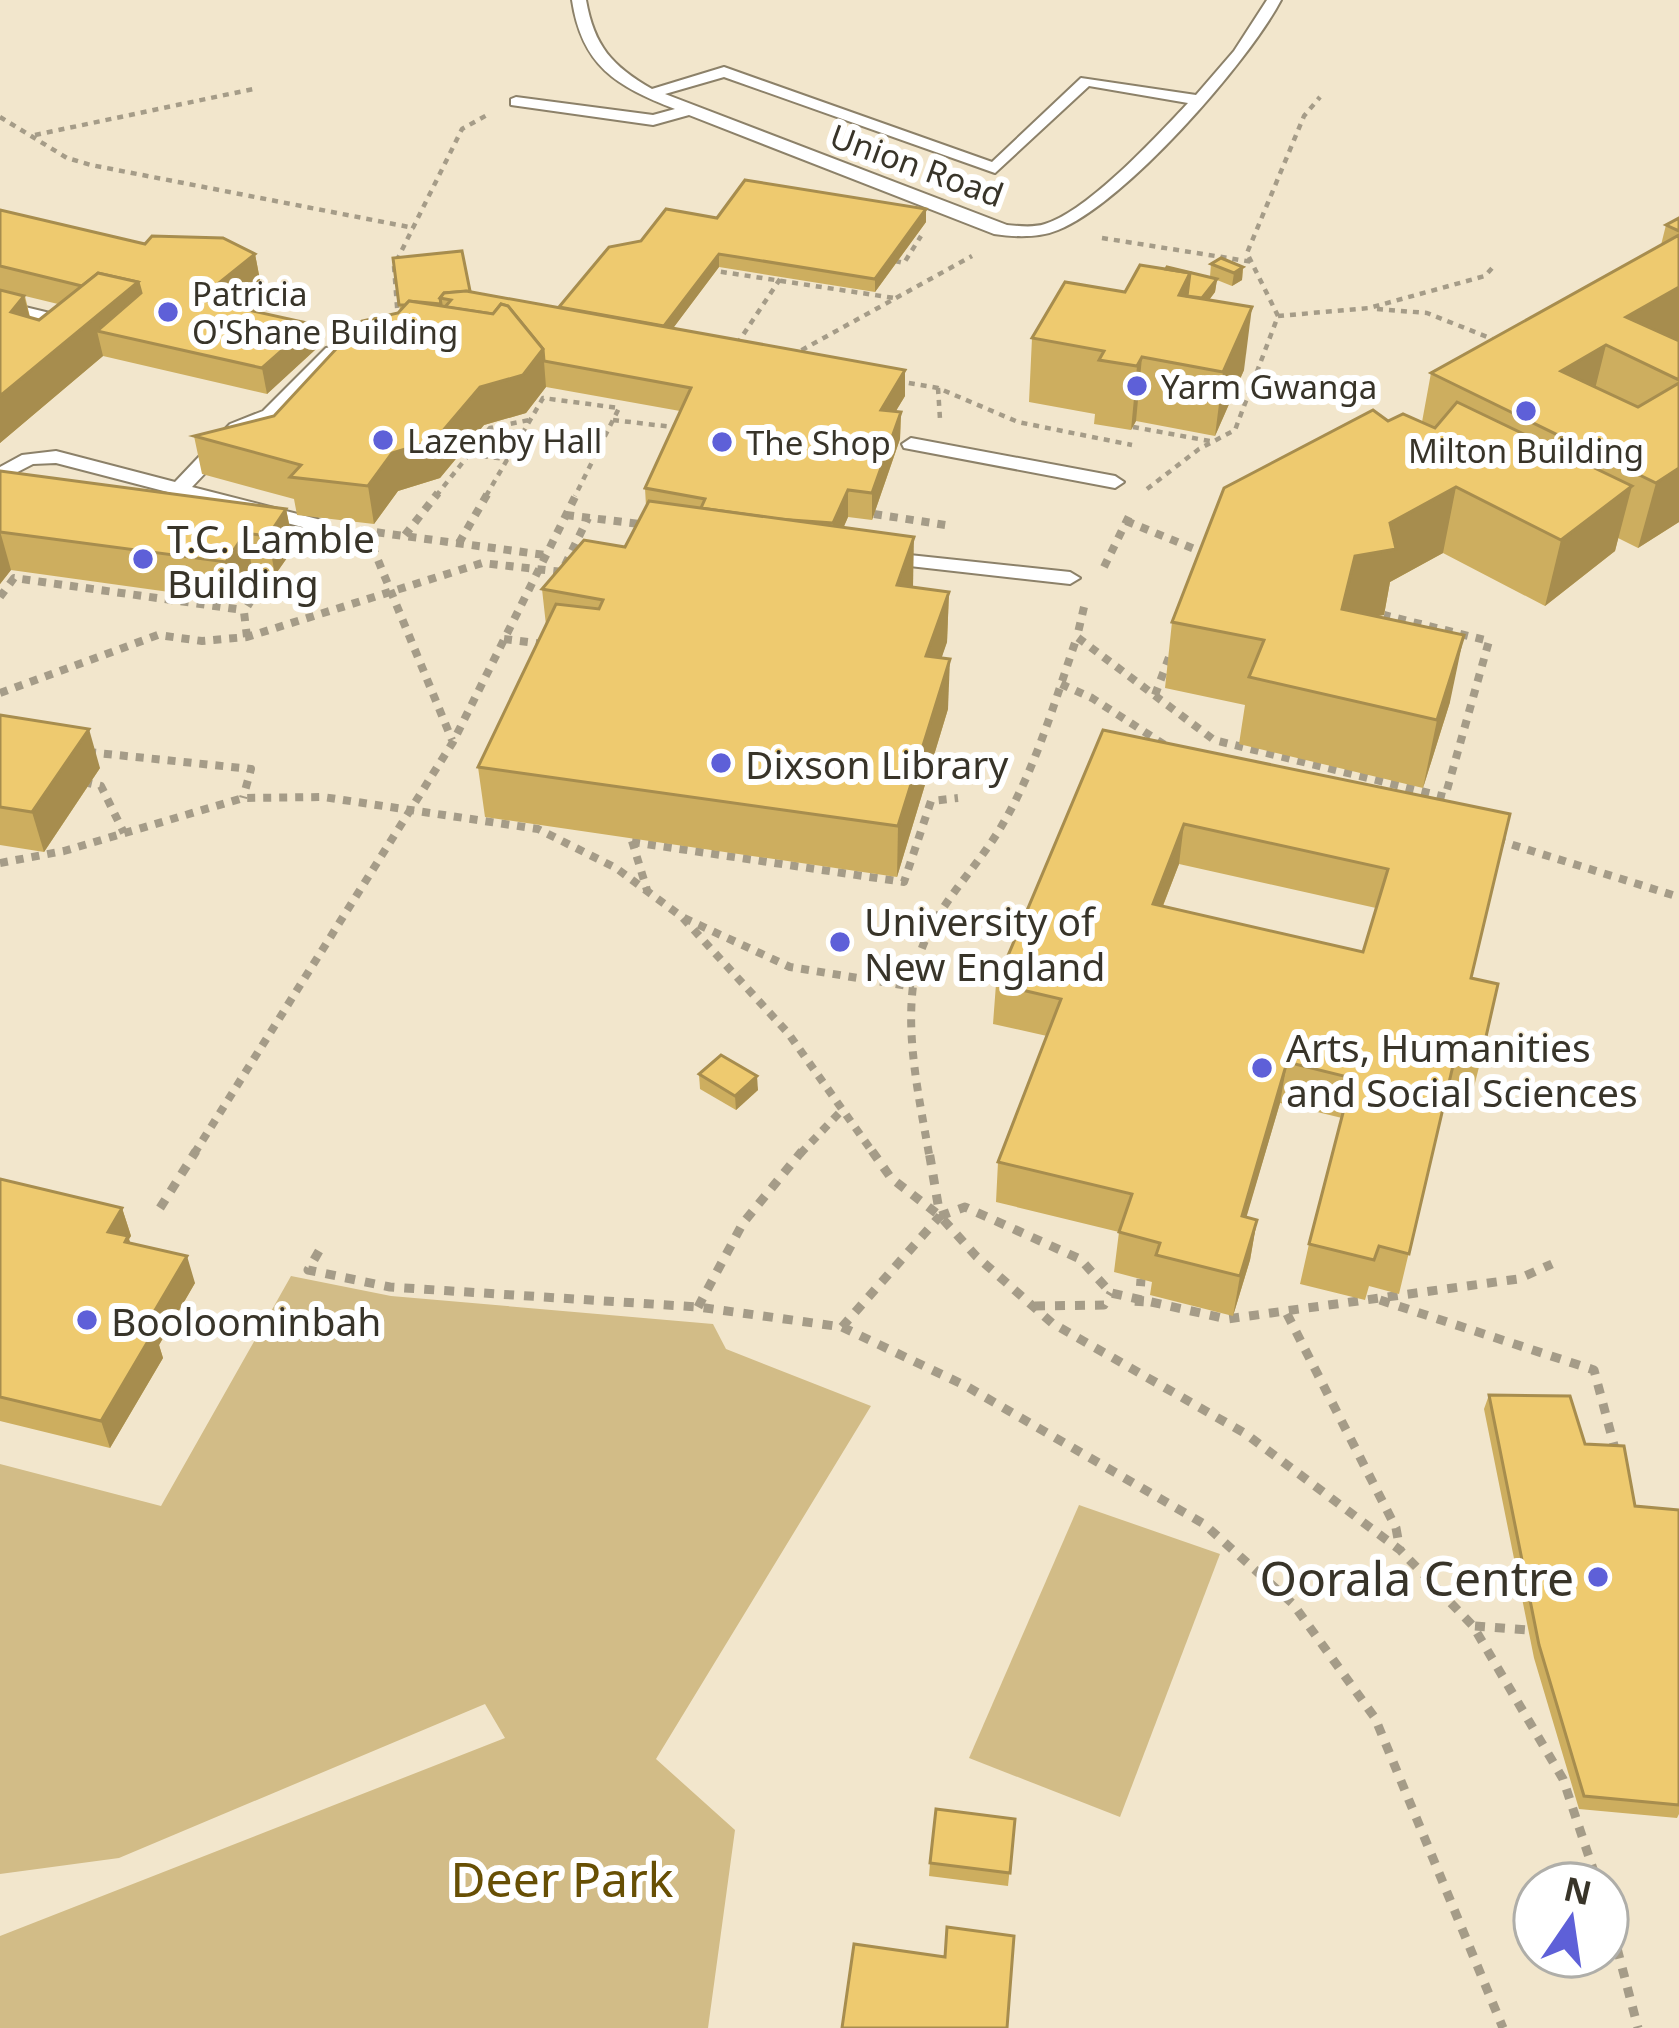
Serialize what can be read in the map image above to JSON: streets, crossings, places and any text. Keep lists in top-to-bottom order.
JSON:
{
  "streets": {
    "lane": ["Union Road"]
  },
  "parks": ["Deer Park"],
  "places": [
    "Patricia O'Shane Building",
    "Yarm Gwanga",
    "Milton Building",
    "Lazenby Hall",
    "The Shop",
    "T.C. Lamble Building",
    "Dixson Library",
    "University of New England",
    "Arts, Humanities and Social Sciences",
    "Booloominbah",
    "Oorala Centre"
  ],
  "north": "top"
}
